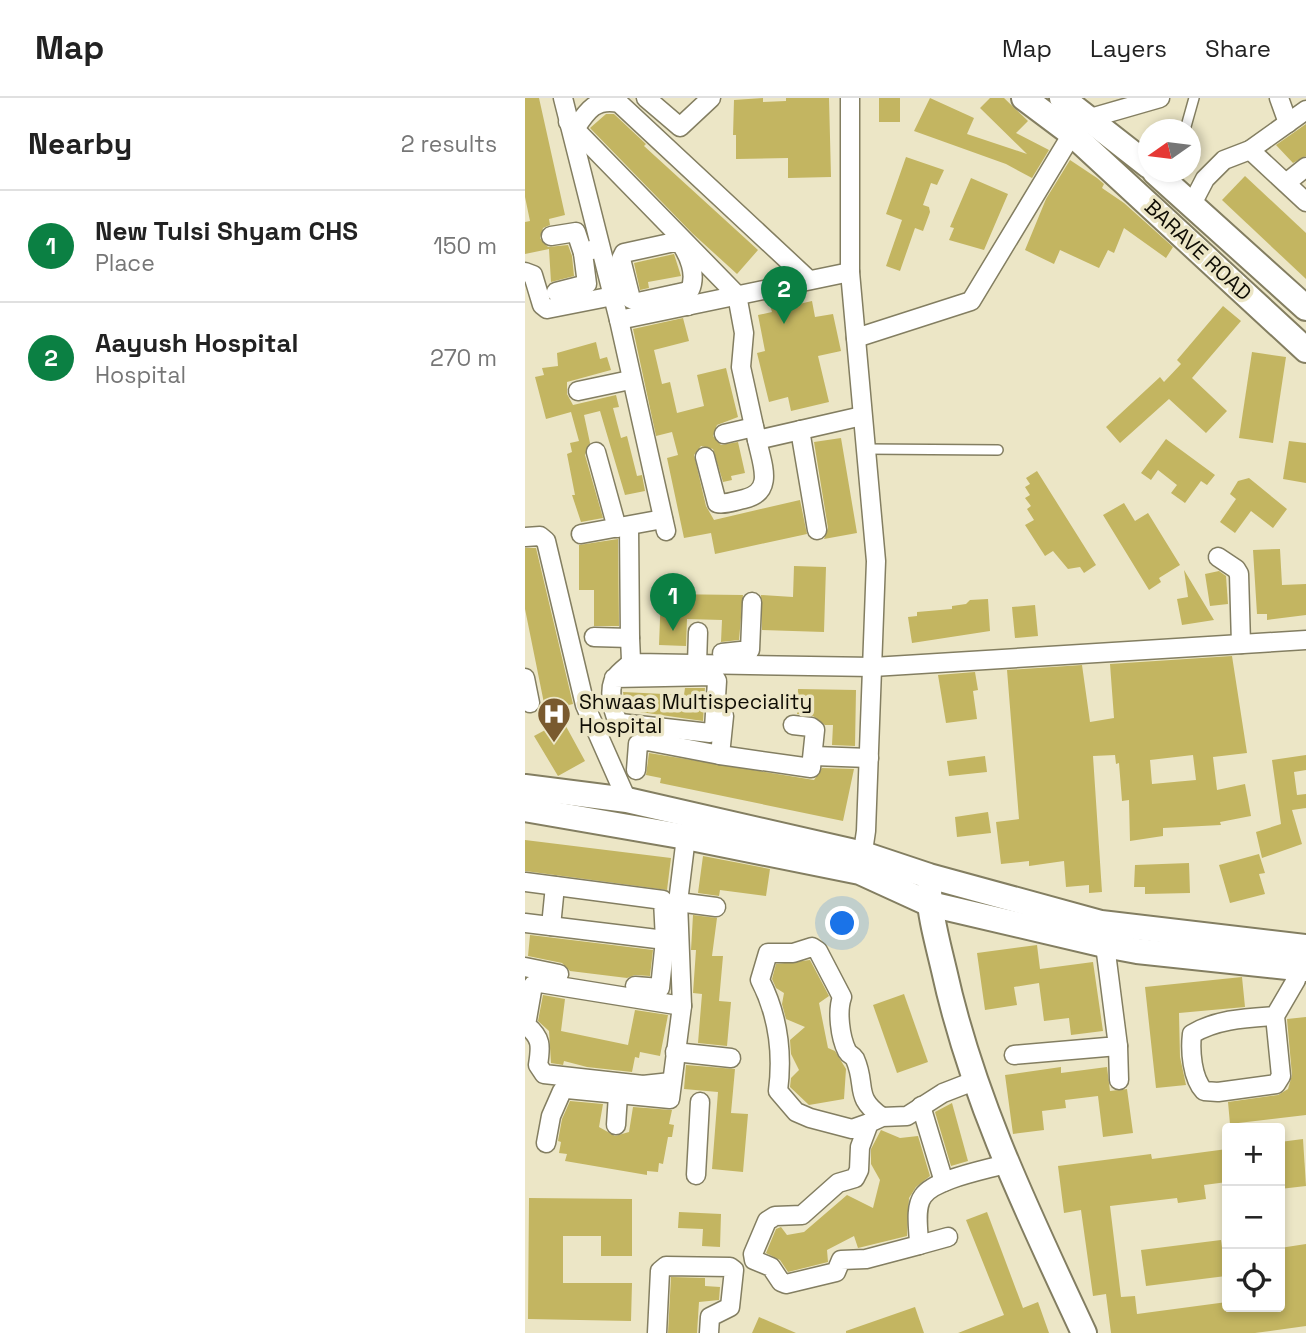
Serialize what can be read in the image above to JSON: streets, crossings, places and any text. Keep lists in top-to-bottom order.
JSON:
{
  "streets": {
    "street": ["BARAVE ROAD"]
  },
  "places": {
    "hospital": ["Shwaas Multispeciality Hospital"]
  },
  "north": "left",
  "page": {
    "header": "Map",
    "nav": ["Map", "Layers", "Share"],
    "heading": ["Nearby", "2 results"],
    "list": [
      {
        "mark": "1",
        "name": "New Tulsi Shyam CHS",
        "note": "Place",
        "value": "150 m"
      },
      {
        "mark": "2",
        "name": "Aayush Hospital",
        "note": "Hospital",
        "value": "270 m"
      }
    ],
    "pins": ["2", "1"],
    "map_buttons": ["+", "−"]
  }
}
